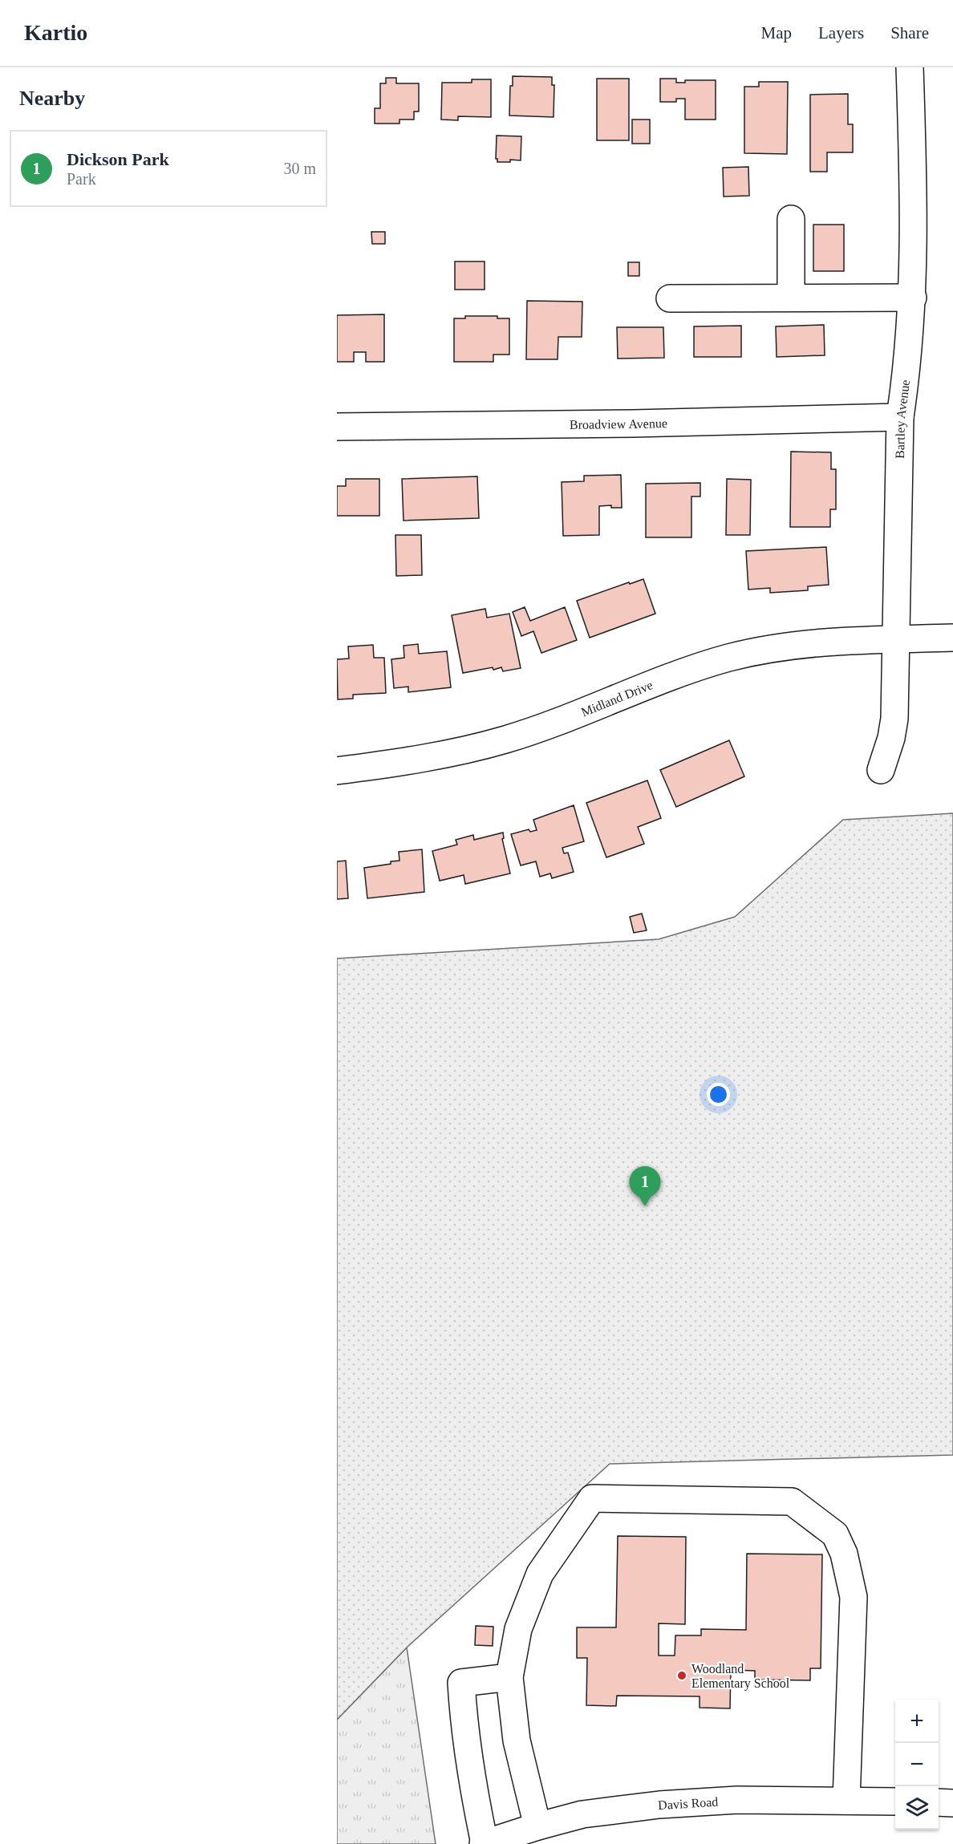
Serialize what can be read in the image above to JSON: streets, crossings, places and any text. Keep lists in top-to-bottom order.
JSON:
{
  "streets": {
    "street": [
      "Bartley Avenue",
      "Broadview Avenue",
      "Midland Drive",
      "Davis Road"
    ]
  },
  "crossings": [
    ["Bartley Avenue", "Broadview Avenue"],
    ["Bartley Avenue", "Midland Drive"]
  ],
  "places": ["Woodland Elementary School"],
  "page": {
    "header": "Kartio",
    "nav": ["Map", "Layers", "Share"],
    "heading": "Nearby",
    "list": [
      {
        "mark": "1",
        "name": "Dickson Park",
        "note": "Park",
        "value": "30 m"
      }
    ],
    "pins": "1",
    "map_buttons": ["+", "−"]
  }
}
